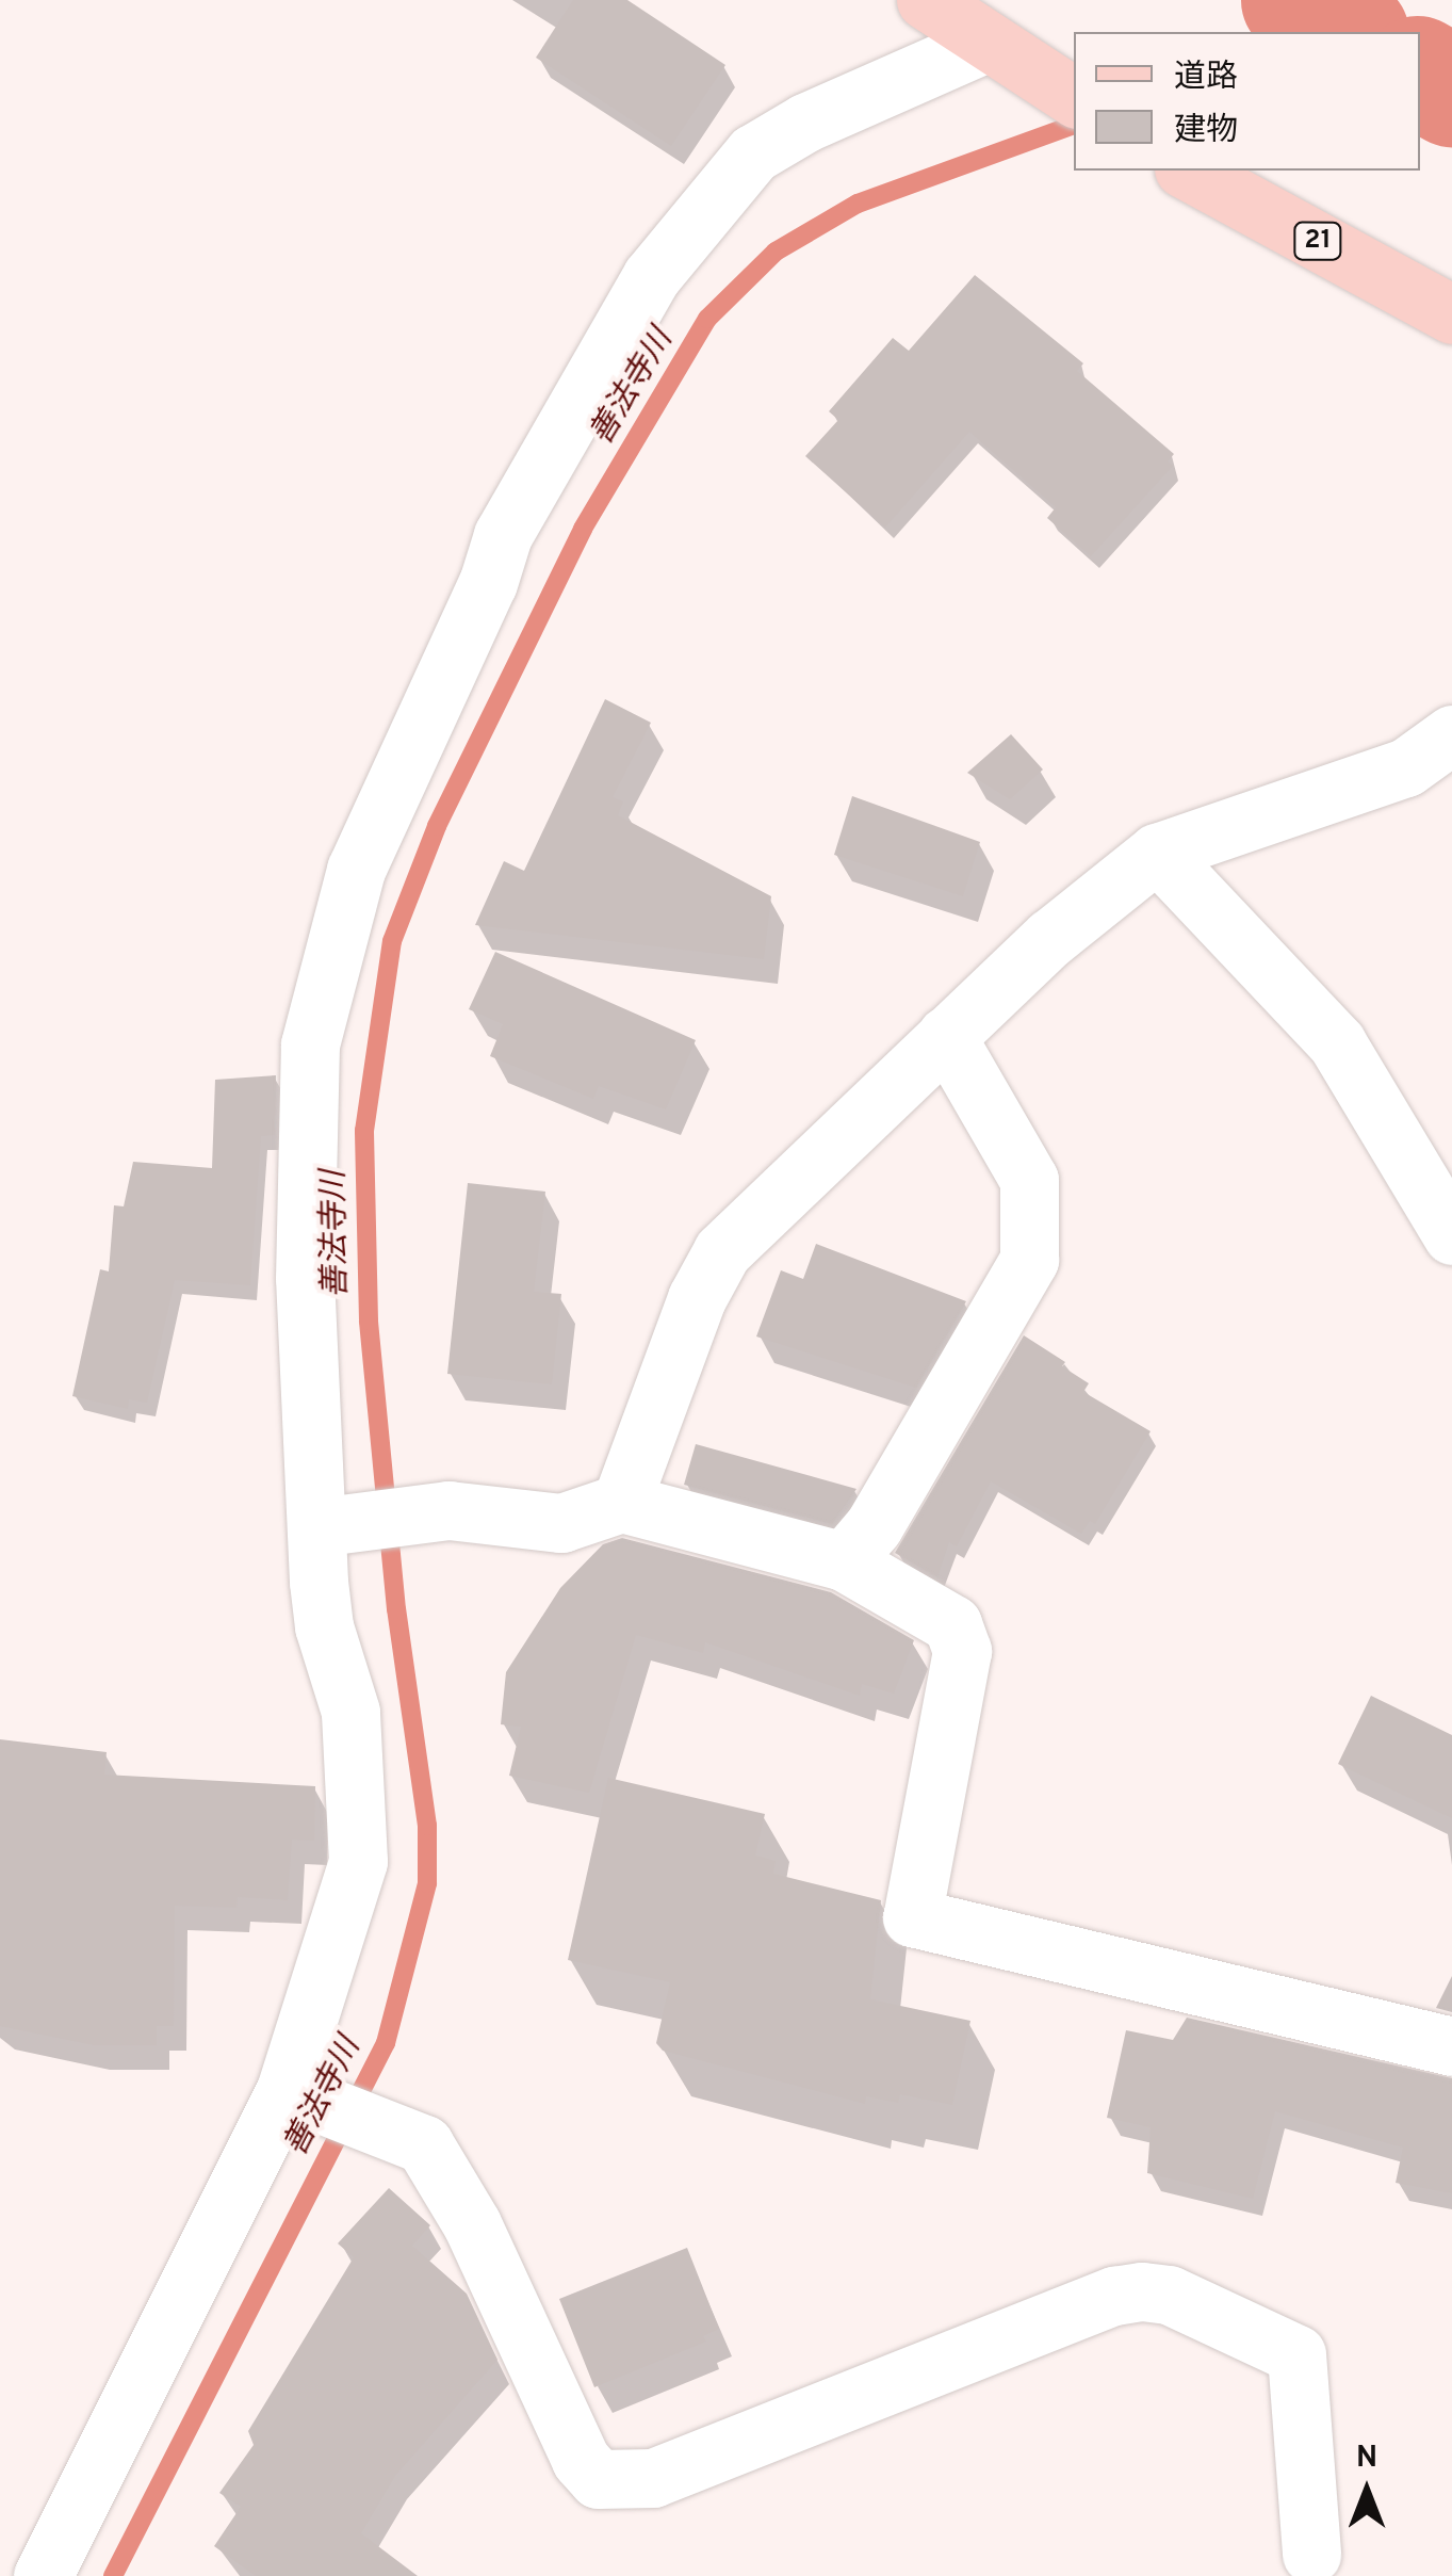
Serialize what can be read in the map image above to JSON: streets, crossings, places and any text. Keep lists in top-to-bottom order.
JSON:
{
  "streets": {
    "main road": ["21"]
  },
  "water": ["善法寺川"],
  "legend": ["道路", "建物"],
  "north": "top"
}
